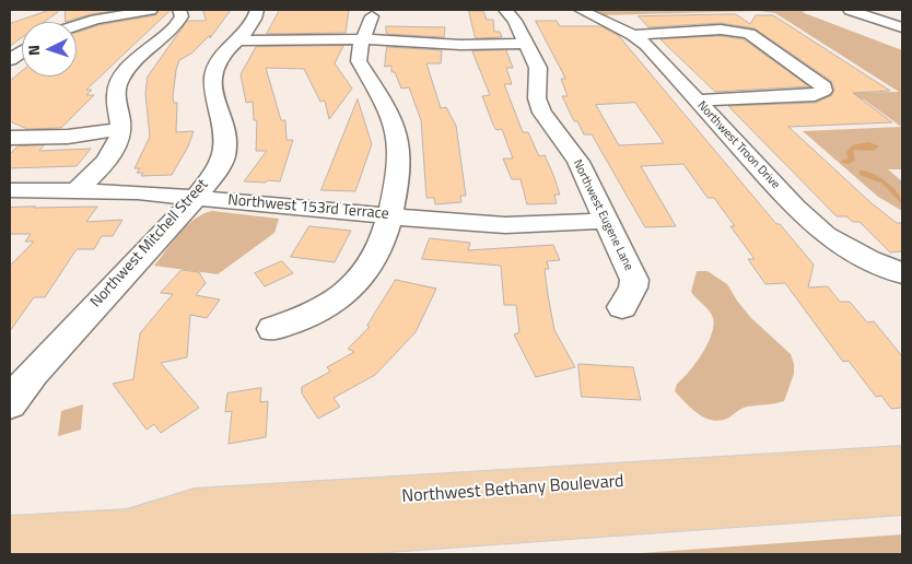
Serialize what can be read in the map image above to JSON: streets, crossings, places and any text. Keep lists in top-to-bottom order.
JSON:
{
  "streets": {
    "main road": ["Northwest Bethany Boulevard"],
    "street": [
      "Northwest Troon Drive",
      "Northwest 153rd Terrace",
      "Northwest Eugene Lane",
      "Northwest Mitchell Street"
    ]
  },
  "crossings": [
    ["Northwest 153rd Terrace", "Northwest Eugene Lane"],
    ["Northwest 153rd Terrace", "Northwest Mitchell Street"]
  ],
  "north": "left"
}
